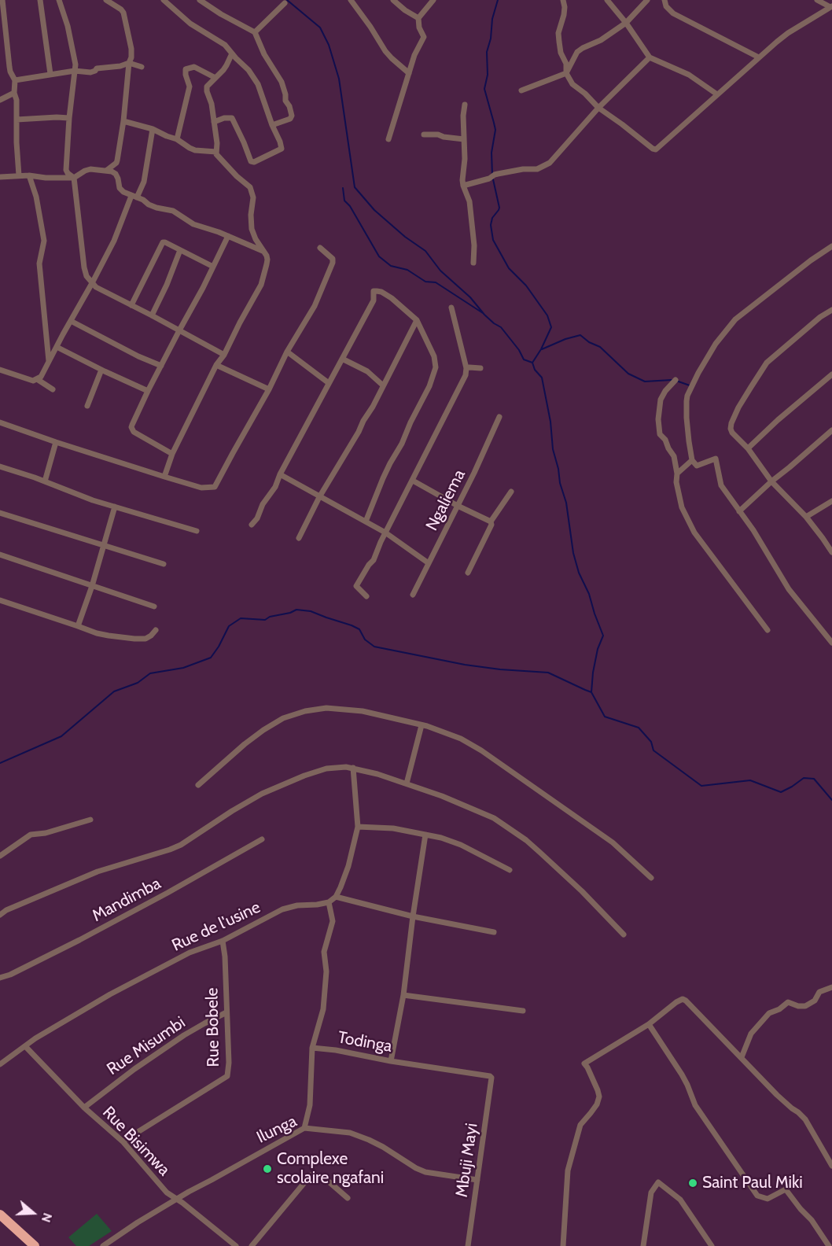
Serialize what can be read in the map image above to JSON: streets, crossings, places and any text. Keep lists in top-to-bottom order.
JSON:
{
  "streets": {
    "street": [
      "Ngaliema",
      "Mandimba",
      "Rue de l'usine",
      "Rue Bobele",
      "Todinga",
      "Rue Misumbi",
      "Ilunga",
      "Rue Bisimwa",
      "Mbuji Mayi"
    ]
  },
  "crossings": [
    ["Rue de l'usine", "Rue Bobele"],
    ["Rue de l'usine", "Rue Bisimwa"],
    ["Rue Bobele", "Rue Misumbi"],
    ["Rue Bobele", "Rue Bisimwa"],
    ["Todinga", "Ilunga"],
    ["Todinga", "Mbuji Mayi"],
    ["Rue Misumbi", "Rue Bisimwa"],
    ["Ilunga", "Rue Bisimwa"],
    ["Ilunga", "Mbuji Mayi"]
  ],
  "places": ["Complexe scolaire ngafani", "Saint Paul Miki"],
  "north": "right"
}
